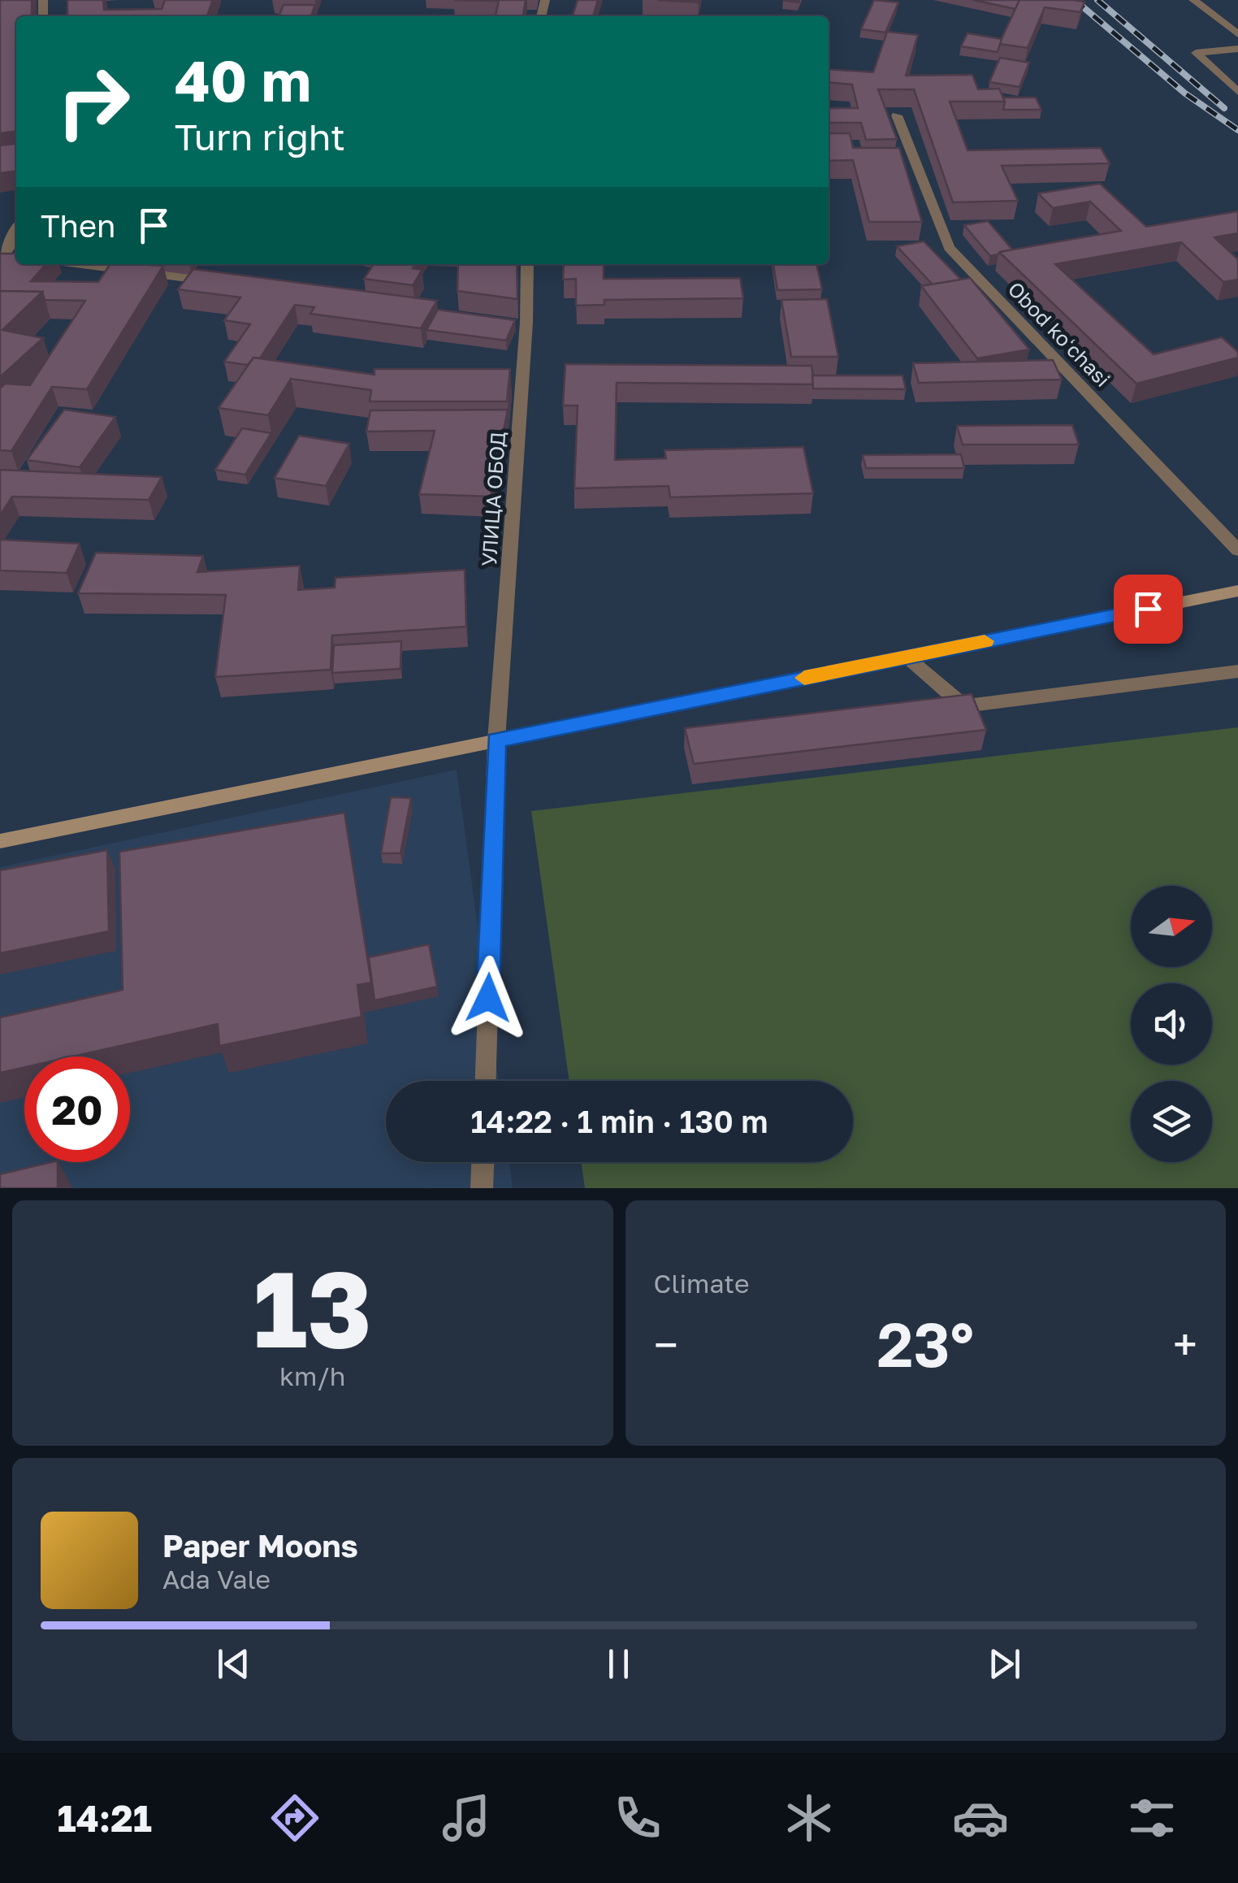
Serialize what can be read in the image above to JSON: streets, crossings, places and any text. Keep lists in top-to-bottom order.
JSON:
{
  "streets": {
    "street": ["Obod koʻchasi", "УЛИЦА ОБОД"]
  },
  "north": "right",
  "page": {
    "turn": ["40 m", "Turn right"],
    "then": "Then",
    "limit": "20",
    "trip": "14:22 · 1 min · 130 m",
    "tile": [
      ["13", "km/h"],
      "Climate"
    ],
    "heat": ["−", "23°", "+"],
    "song": ["Paper Moons", "Ada Vale"],
    "tabs": "14:21"
  }
}
